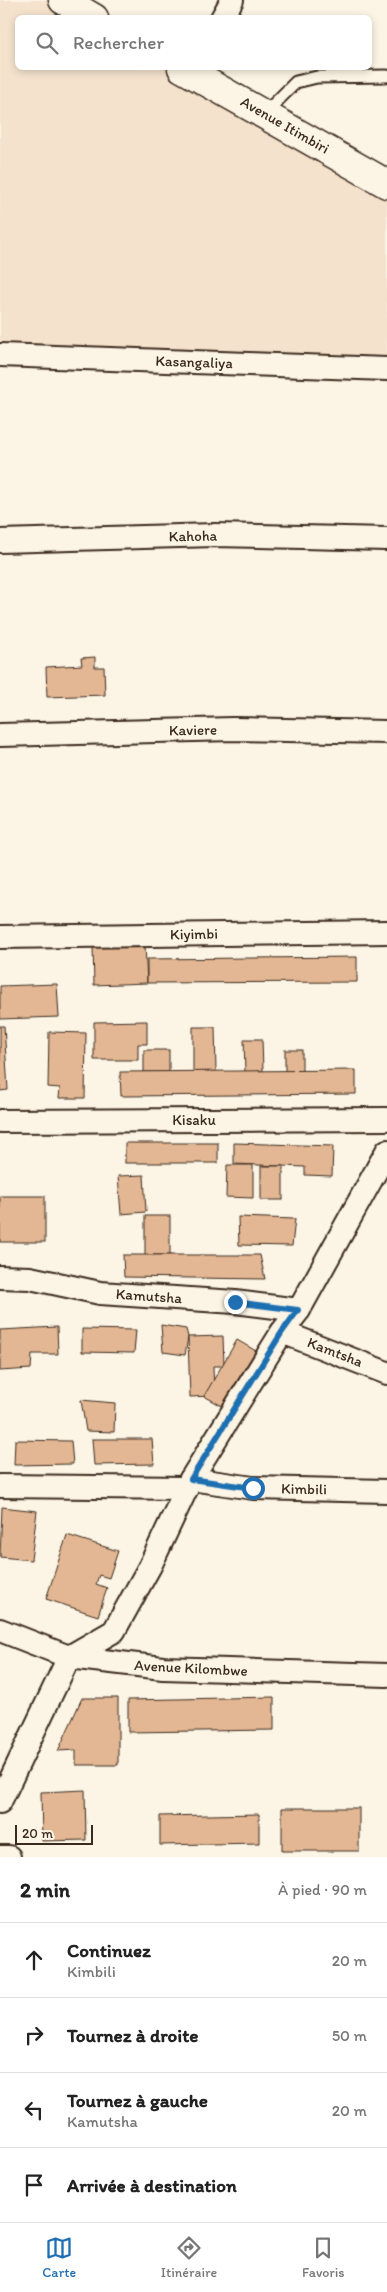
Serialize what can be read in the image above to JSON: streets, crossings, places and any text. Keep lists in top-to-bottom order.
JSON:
{
  "streets": {
    "main road": ["Avenue Itimbiri"],
    "street": [
      "Kasangaliya",
      "Kahoha",
      "Kaviere",
      "Kiyimbi",
      "Kisaku",
      "Kamutsha",
      "Kamtsha",
      "Kimbili",
      "Avenue Kilombwe"
    ]
  },
  "scale_bar": "20 m",
  "page": {
    "search": "Rechercher",
    "scale": "20 m",
    "heading": ["2 min", "À pied · 90 m"],
    "list": [
      ["Continuez", "Kimbili", "20 m"],
      ["Tournez à droite", "50 m"],
      ["Tournez à gauche", "Kamutsha", "20 m"],
      "Arrivée à destination"
    ],
    "nav": ["Carte", "Itinéraire", "Favoris"]
  }
}
